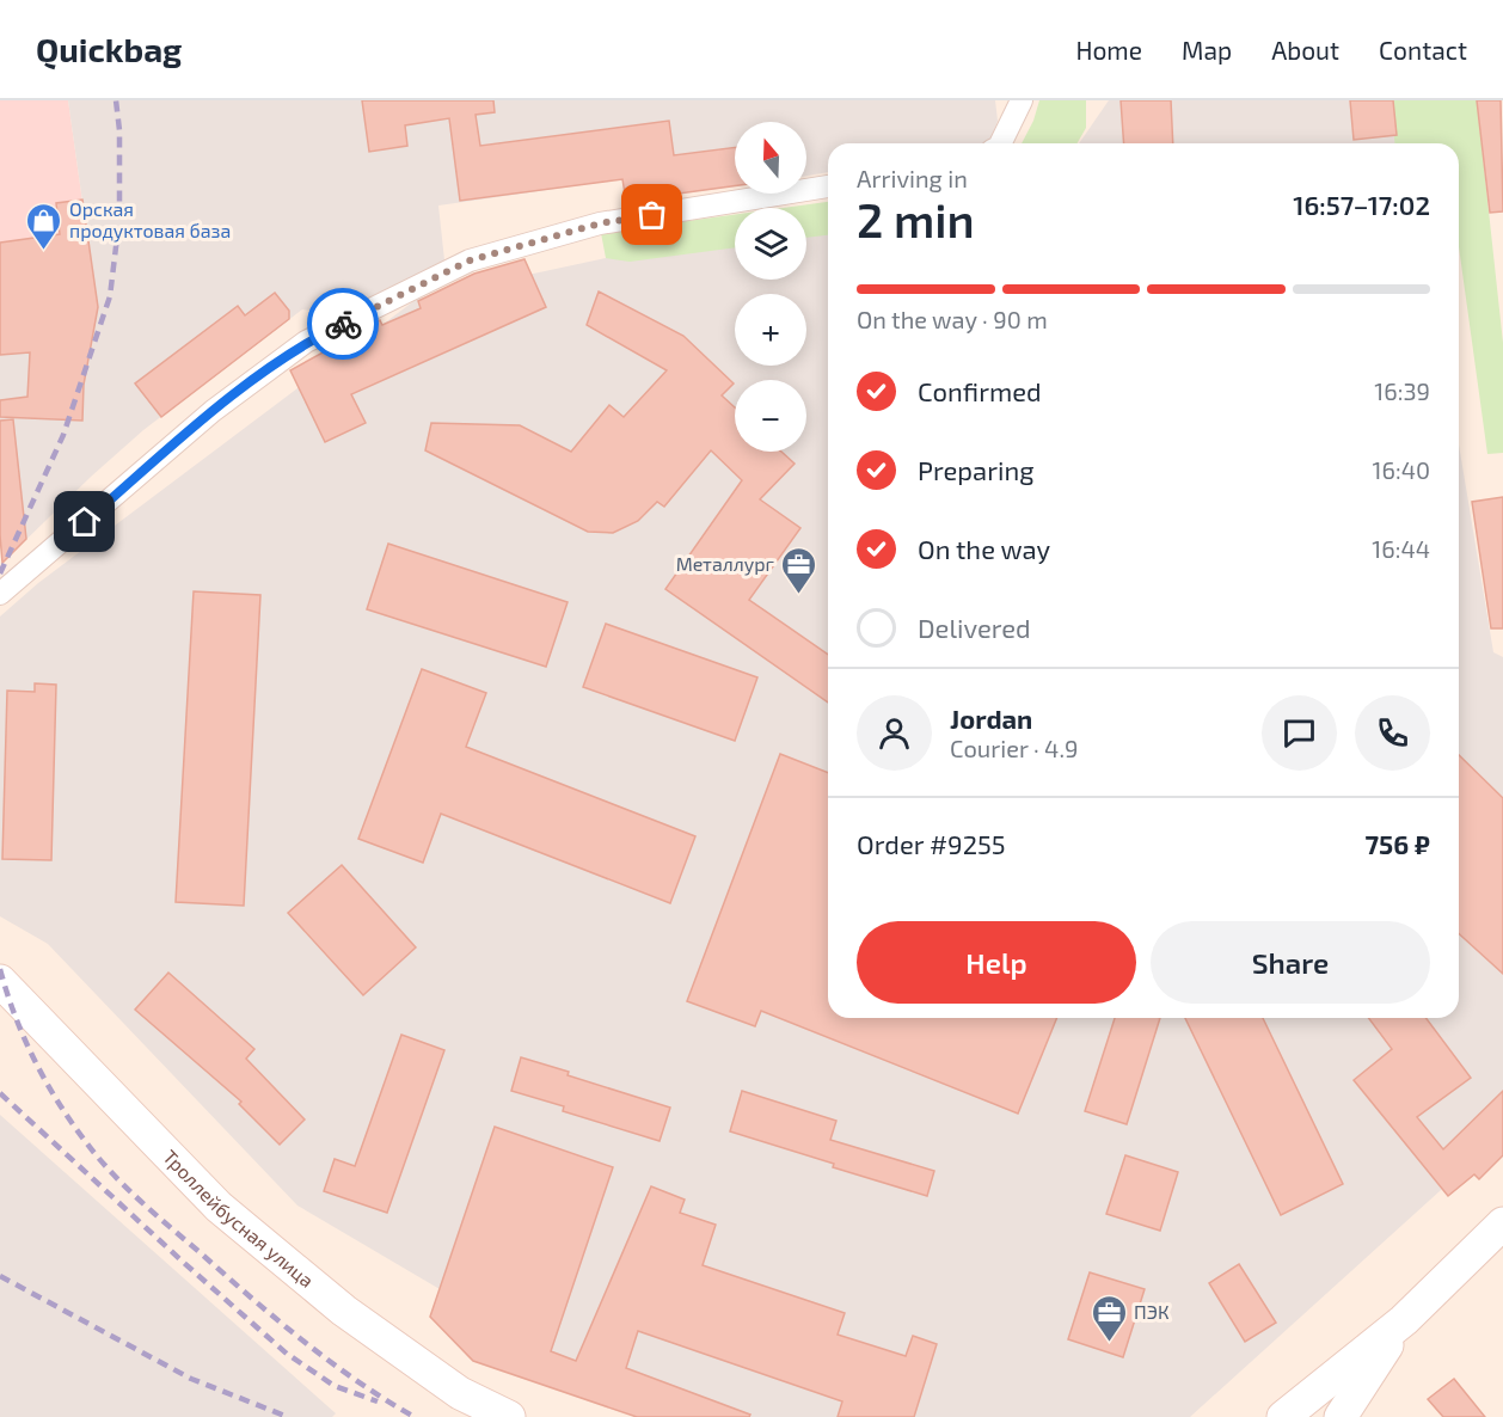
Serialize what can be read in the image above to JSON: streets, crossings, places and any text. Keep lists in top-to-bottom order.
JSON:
{
  "streets": {
    "main road": ["Троллейбусная улица"]
  },
  "places": {
    "shop": ["Орская продуктовая база"],
    "office": ["Металлург", "ПЭК"]
  },
  "north": "top",
  "page": {
    "header": "Quickbag",
    "nav": [
      "Home",
      "Map",
      "About",
      "Contact"
    ],
    "map_buttons": ["+", "−"],
    "heading": ["2 min", "Arriving in", "16:57–17:02"],
    "panel": [
      "Jordan",
      "Courier · 4.9",
      "Order #9255",
      "756 ₽"
    ],
    "bar": "On the way · 90 m",
    "list": [
      ["Confirmed", "16:39"],
      ["Preparing", "16:40"],
      ["On the way", "16:44"],
      "Delivered"
    ],
    "buttons": ["Help", "Share"]
  }
}
